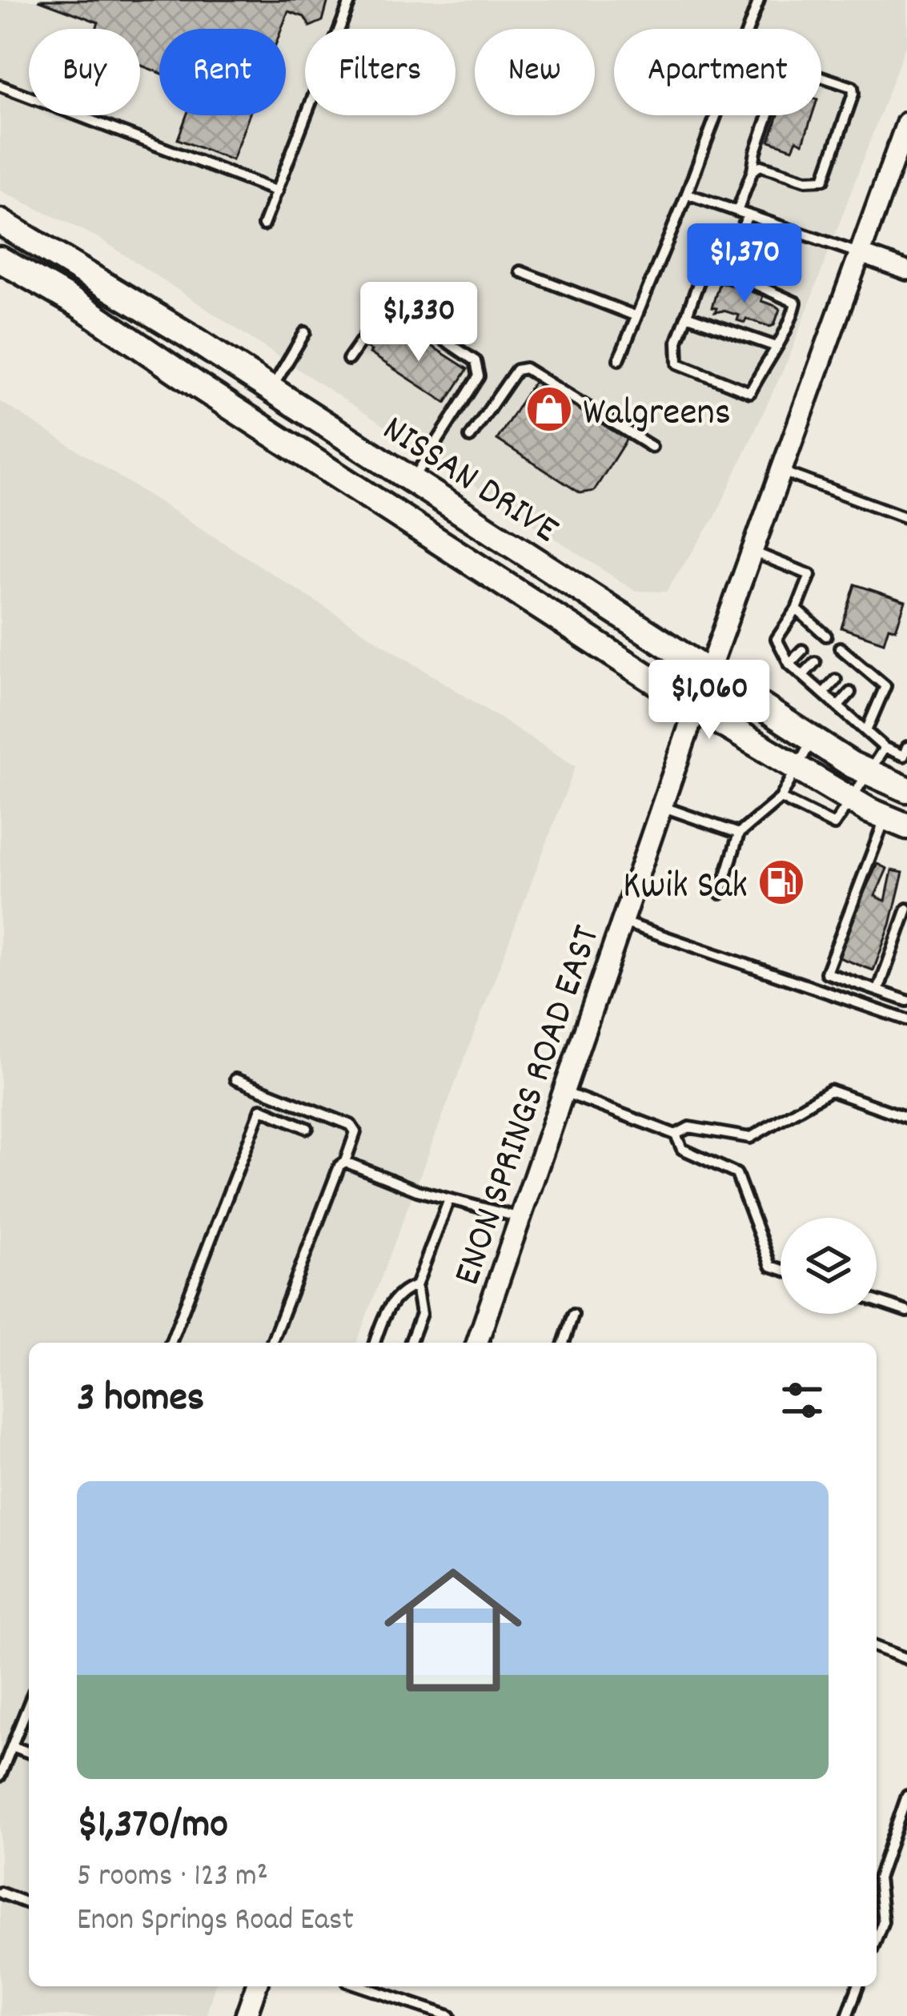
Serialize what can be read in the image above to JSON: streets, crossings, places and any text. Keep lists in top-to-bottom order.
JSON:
{
  "streets": {
    "main road": ["NISSAN DRIVE"],
    "street": ["ENON SPRINGS ROAD EAST"]
  },
  "crossings": [
    ["NISSAN DRIVE", "ENON SPRINGS ROAD EAST"]
  ],
  "places": {
    "shop": ["Walgreens"],
    "fuel station": ["Kwik Sak"]
  },
  "page": {
    "chip": [
      "Buy",
      "Rent",
      "Filters",
      "New",
      "Apartment"
    ],
    "price": ["$1,370", "$1,330", "$1,060"],
    "heading": "3 homes",
    "list": [
      {
        "name": "$1,370/mo",
        "note": "5 rooms · 123 m² · Enon Springs Road East"
      }
    ]
  }
}
